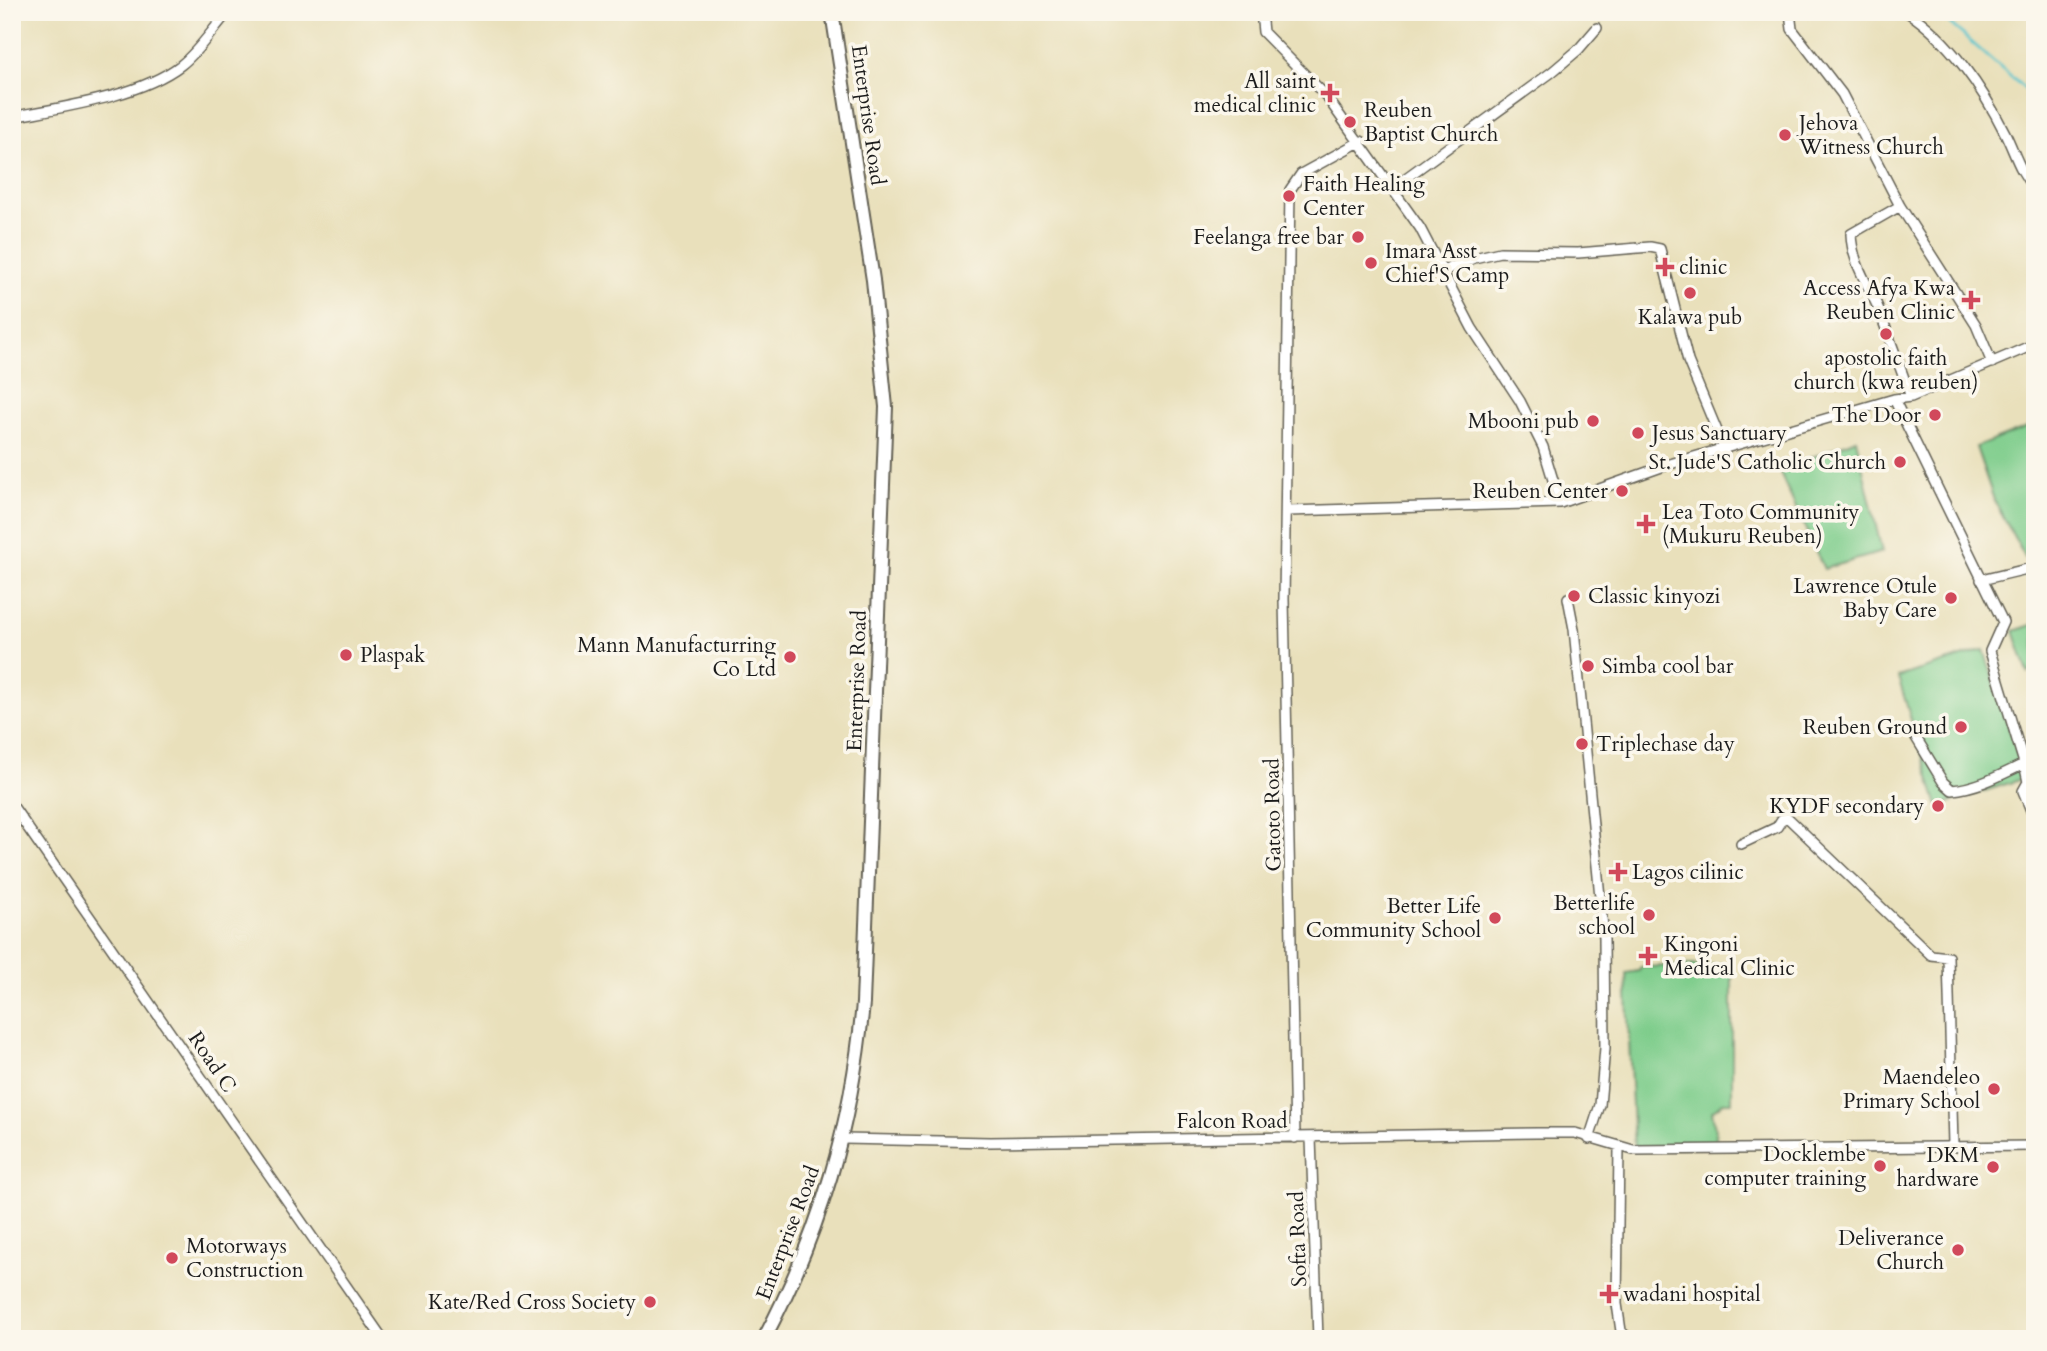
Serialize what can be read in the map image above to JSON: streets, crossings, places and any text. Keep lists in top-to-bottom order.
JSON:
{
  "streets": {
    "main road": ["Enterprise Road"],
    "street": [
      "Gatoto Road",
      "Road C",
      "Falcon Road",
      "Softa Road"
    ]
  },
  "crossings": [
    ["Enterprise Road", "Falcon Road"],
    ["Gatoto Road", "Falcon Road"],
    ["Falcon Road", "Softa Road"]
  ],
  "places": {
    "health": [
      "All saint medical clinic",
      "clinic",
      "Access Afya Kwa Reuben Clinic",
      "Lea Toto Community (Mukuru Reuben)",
      "Lagos cilinic",
      "Kingoni Medical Clinic",
      "wadani hospital"
    ],
    "other": [
      "Reuben Baptist Church",
      "Jehova Witness Church",
      "Faith Healing Center",
      "Feelanga free bar",
      "Imara Asst Chief'S Camp",
      "Kalawa pub",
      "apostolic faith church (kwa reuben)",
      "The Door",
      "Mbooni pub",
      "Jesus Sanctuary",
      "St. Jude'S Catholic Church",
      "Reuben Center",
      "Classic kinyozi",
      "Lawrence Otule Baby Care",
      "Plaspak",
      "Mann Manufacturring Co Ltd",
      "Simba cool bar",
      "Reuben Ground",
      "Triplechase day",
      "KYDF secondary",
      "Betterlife school",
      "Better Life Community School",
      "Maendeleo Primary School",
      "Docklembe computer training",
      "DKM hardware",
      "Deliverance Church",
      "Motorways Construction",
      "Kate/Red Cross Society"
    ]
  }
}
